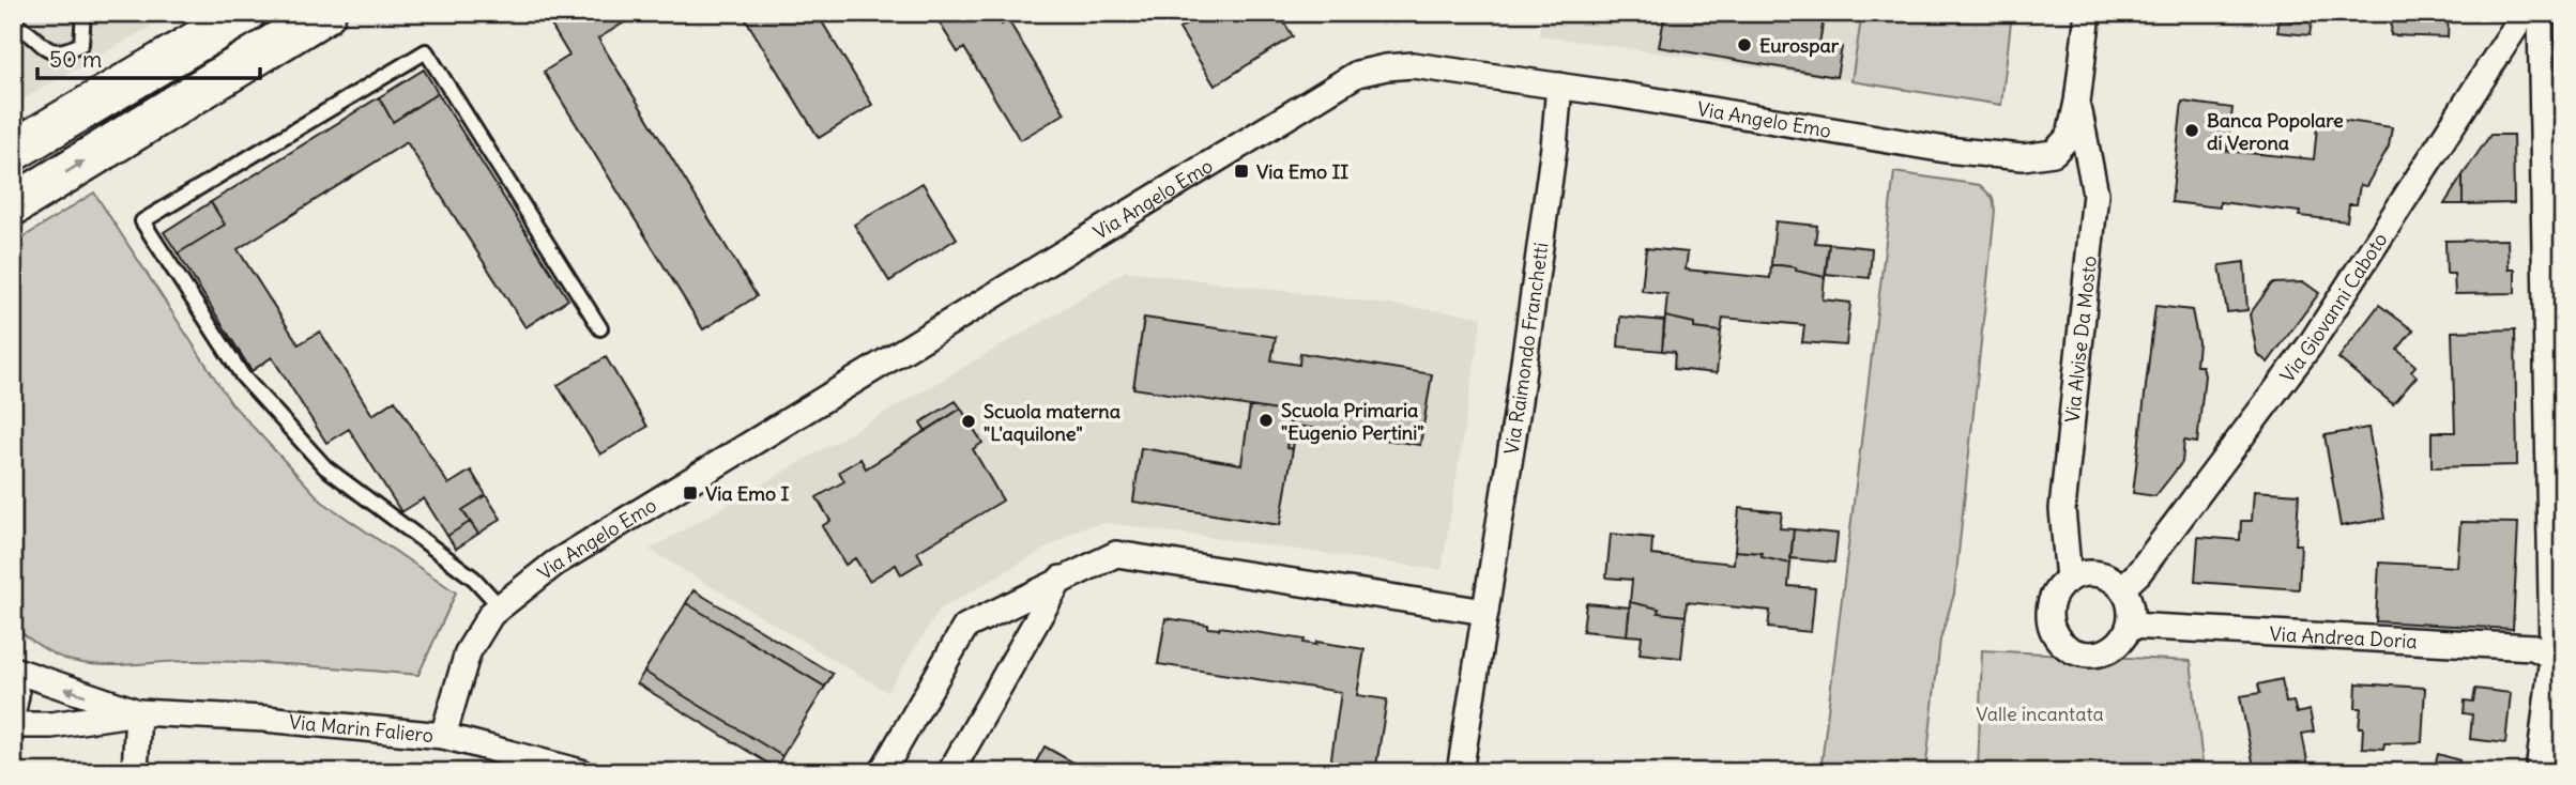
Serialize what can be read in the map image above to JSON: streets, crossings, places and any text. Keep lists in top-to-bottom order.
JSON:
{
  "streets": {
    "street": [
      "Via Angelo Emo",
      "Via Giovanni Caboto",
      "Via Alvise Da Mosto",
      "Via Raimondo Franchetti",
      "Via Andrea Doria",
      "Via Marin Faliero"
    ]
  },
  "crossings": [
    ["Via Angelo Emo", "Via Alvise Da Mosto"],
    ["Via Angelo Emo", "Via Raimondo Franchetti"],
    ["Via Angelo Emo", "Via Marin Faliero"],
    ["Via Giovanni Caboto", "Via Alvise Da Mosto"],
    ["Via Giovanni Caboto", "Via Andrea Doria"],
    ["Via Alvise Da Mosto", "Via Andrea Doria"]
  ],
  "parks": ["Valle incantata"],
  "places": {
    "other": [
      "Eurospar",
      "Banca Popolare di Verona",
      "Scuola Primaria \"Eugenio Pertini\"",
      "Scuola materna \"L'aquilone\""
    ],
    "transit": ["Via Emo II", "Via Emo I"]
  },
  "scale_bar": "50 m"
}
